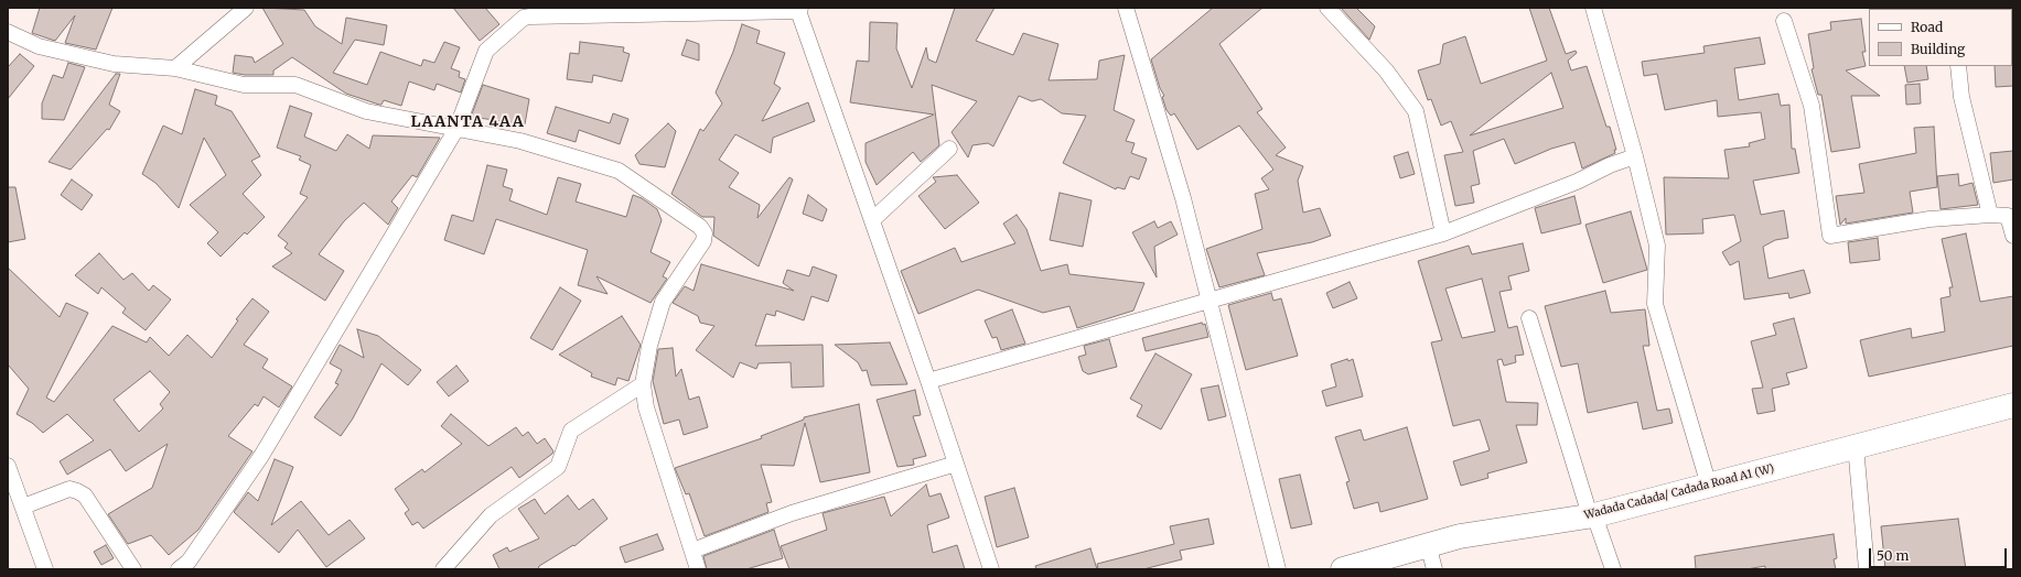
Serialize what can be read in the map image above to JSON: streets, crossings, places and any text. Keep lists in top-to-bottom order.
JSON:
{
  "streets": {
    "main road": ["Wadada Cadada/ Cadada Road A1 (W)"]
  },
  "districts": ["LAANTA 4AA"],
  "legend": ["Road", "Building"],
  "scale_bar": "50 m"
}
